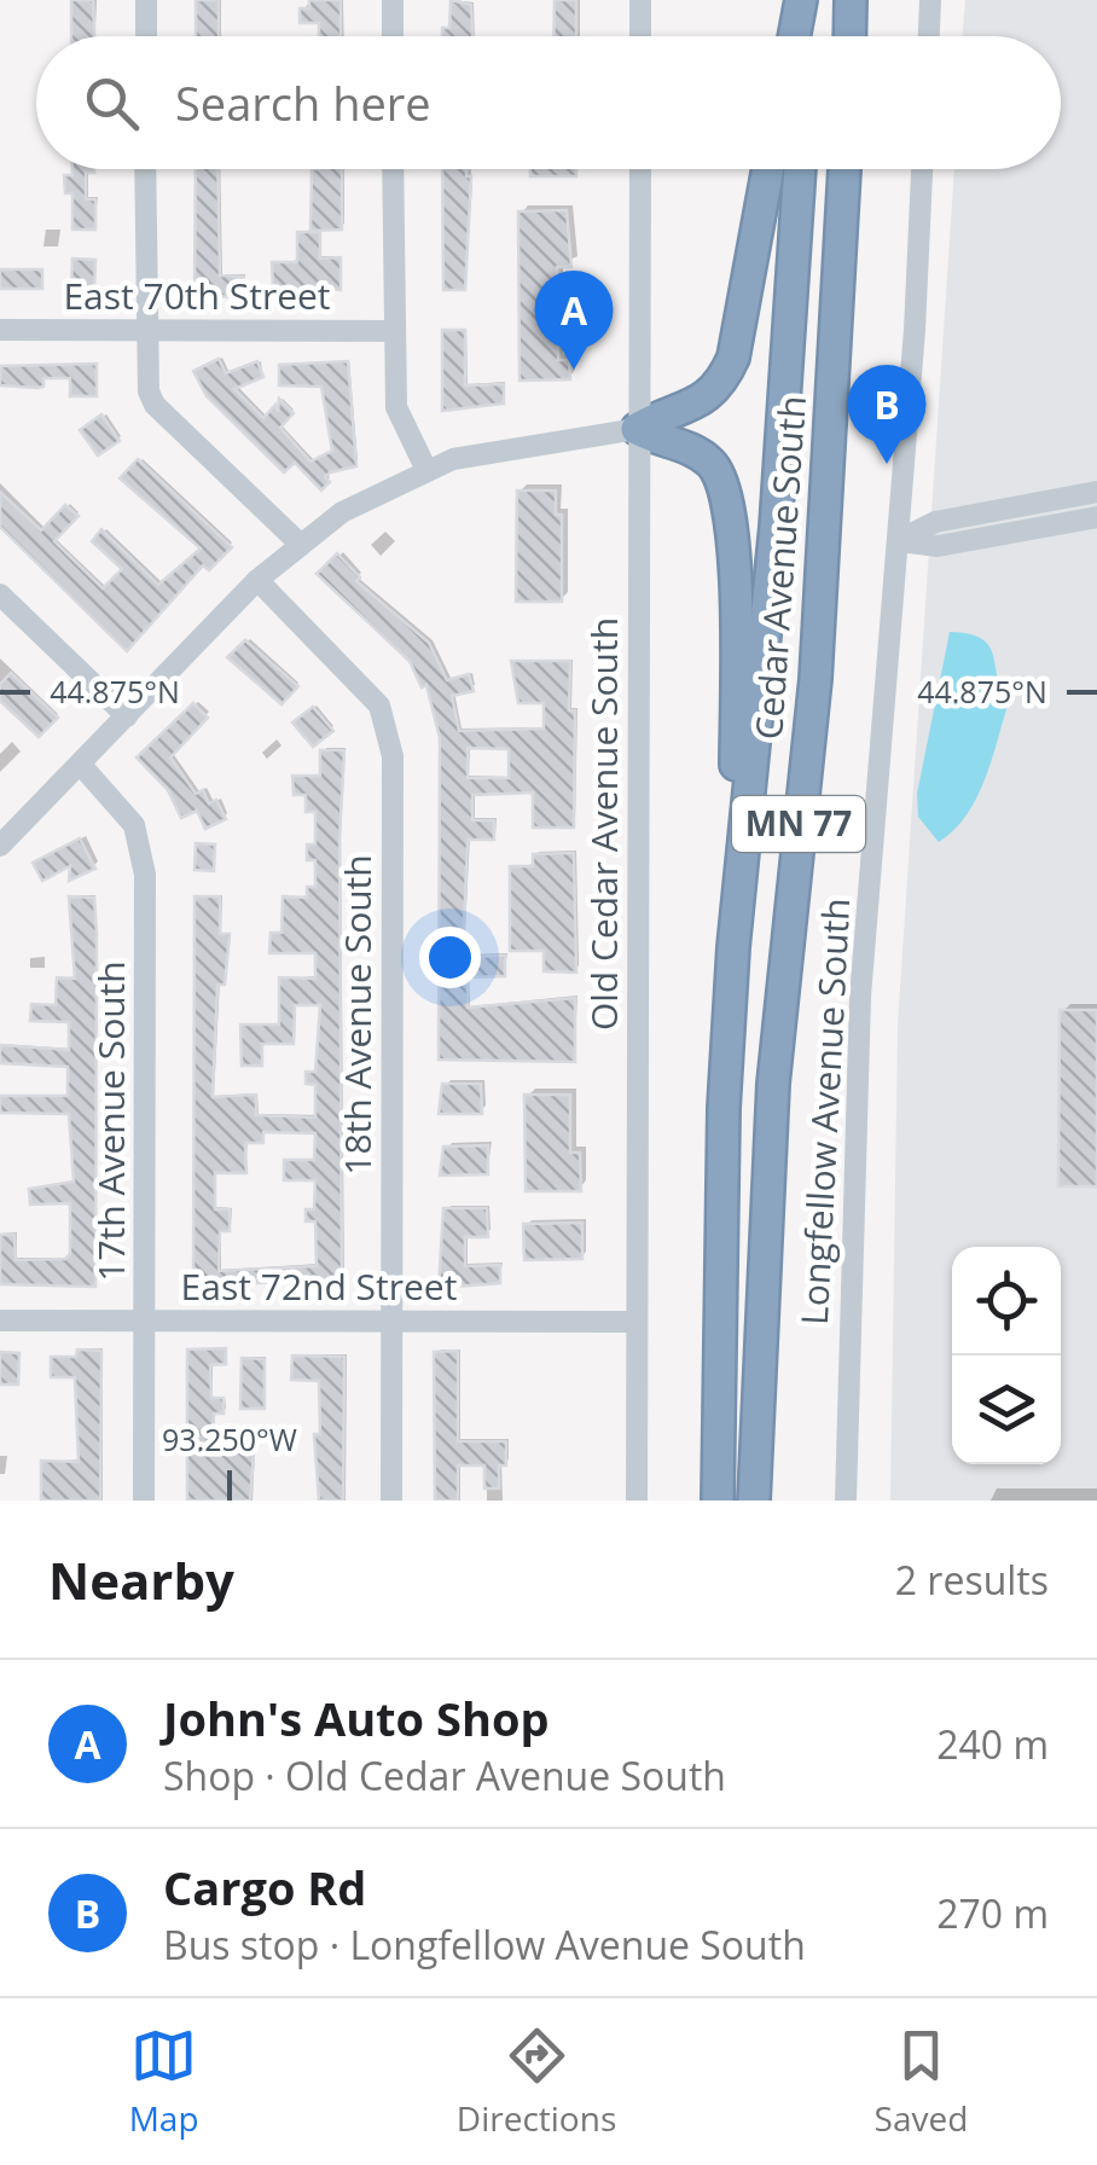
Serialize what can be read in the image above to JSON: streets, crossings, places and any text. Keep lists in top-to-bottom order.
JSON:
{
  "streets": {
    "highway": ["Cedar Avenue South", "MN 77"],
    "street": [
      "East 70th Street",
      "Old Cedar Avenue South",
      "18th Avenue South",
      "Longfellow Avenue South",
      "17th Avenue South",
      "East 72nd Street"
    ]
  },
  "crossings": [
    ["Old Cedar Avenue South", "East 72nd Street"],
    ["18th Avenue South", "East 72nd Street"],
    ["17th Avenue South", "East 72nd Street"]
  ],
  "page": {
    "search": "Search here",
    "pins": ["A", "B"],
    "heading": ["Nearby", "2 results"],
    "list": [
      {
        "mark": "A",
        "name": "John's Auto Shop",
        "note": "Shop · Old Cedar Avenue South",
        "value": "240 m"
      },
      {
        "mark": "B",
        "name": "Cargo Rd",
        "note": "Bus stop · Longfellow Avenue South",
        "value": "270 m"
      }
    ],
    "nav": ["Map", "Directions", "Saved"]
  },
  "coordinates": ["44.875°N", "93.250°W"]
}
